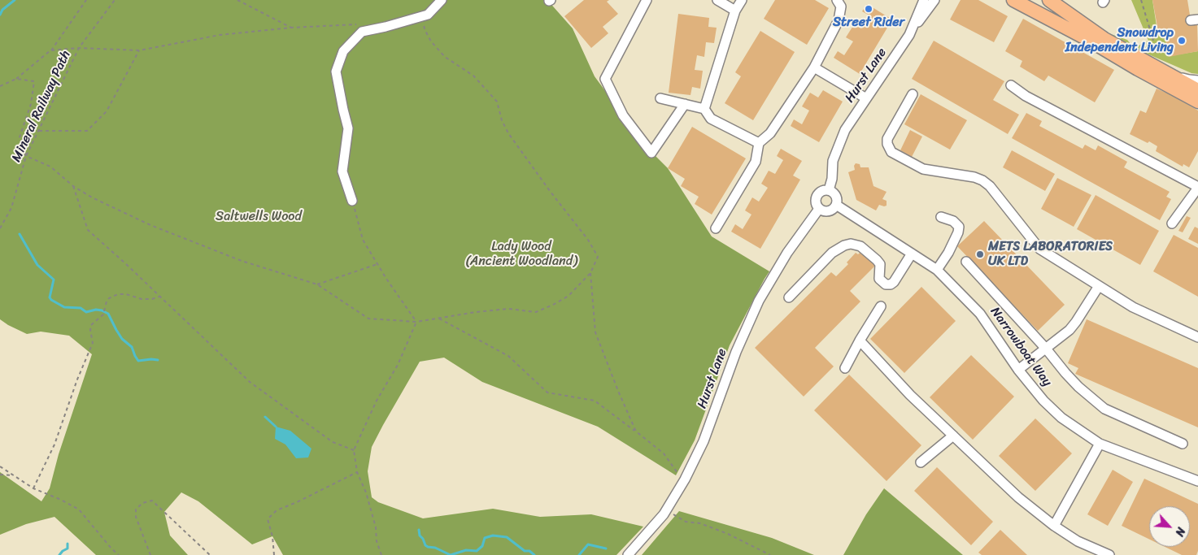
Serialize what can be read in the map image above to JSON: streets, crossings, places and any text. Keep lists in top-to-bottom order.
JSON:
{
  "streets": {
    "street": ["Hurst Lane", "Narrowboat Way"],
    "path": ["Mineral Railway Path"]
  },
  "crossings": [
    ["Hurst Lane", "Narrowboat Way"]
  ],
  "parks": ["Saltwells Wood", "Lady Wood (Ancient Woodland)"],
  "places": ["Street Rider", "Snowdrop Independent Living", "METS LABORATORIES UK LTD"],
  "north": "bottom right"
}
